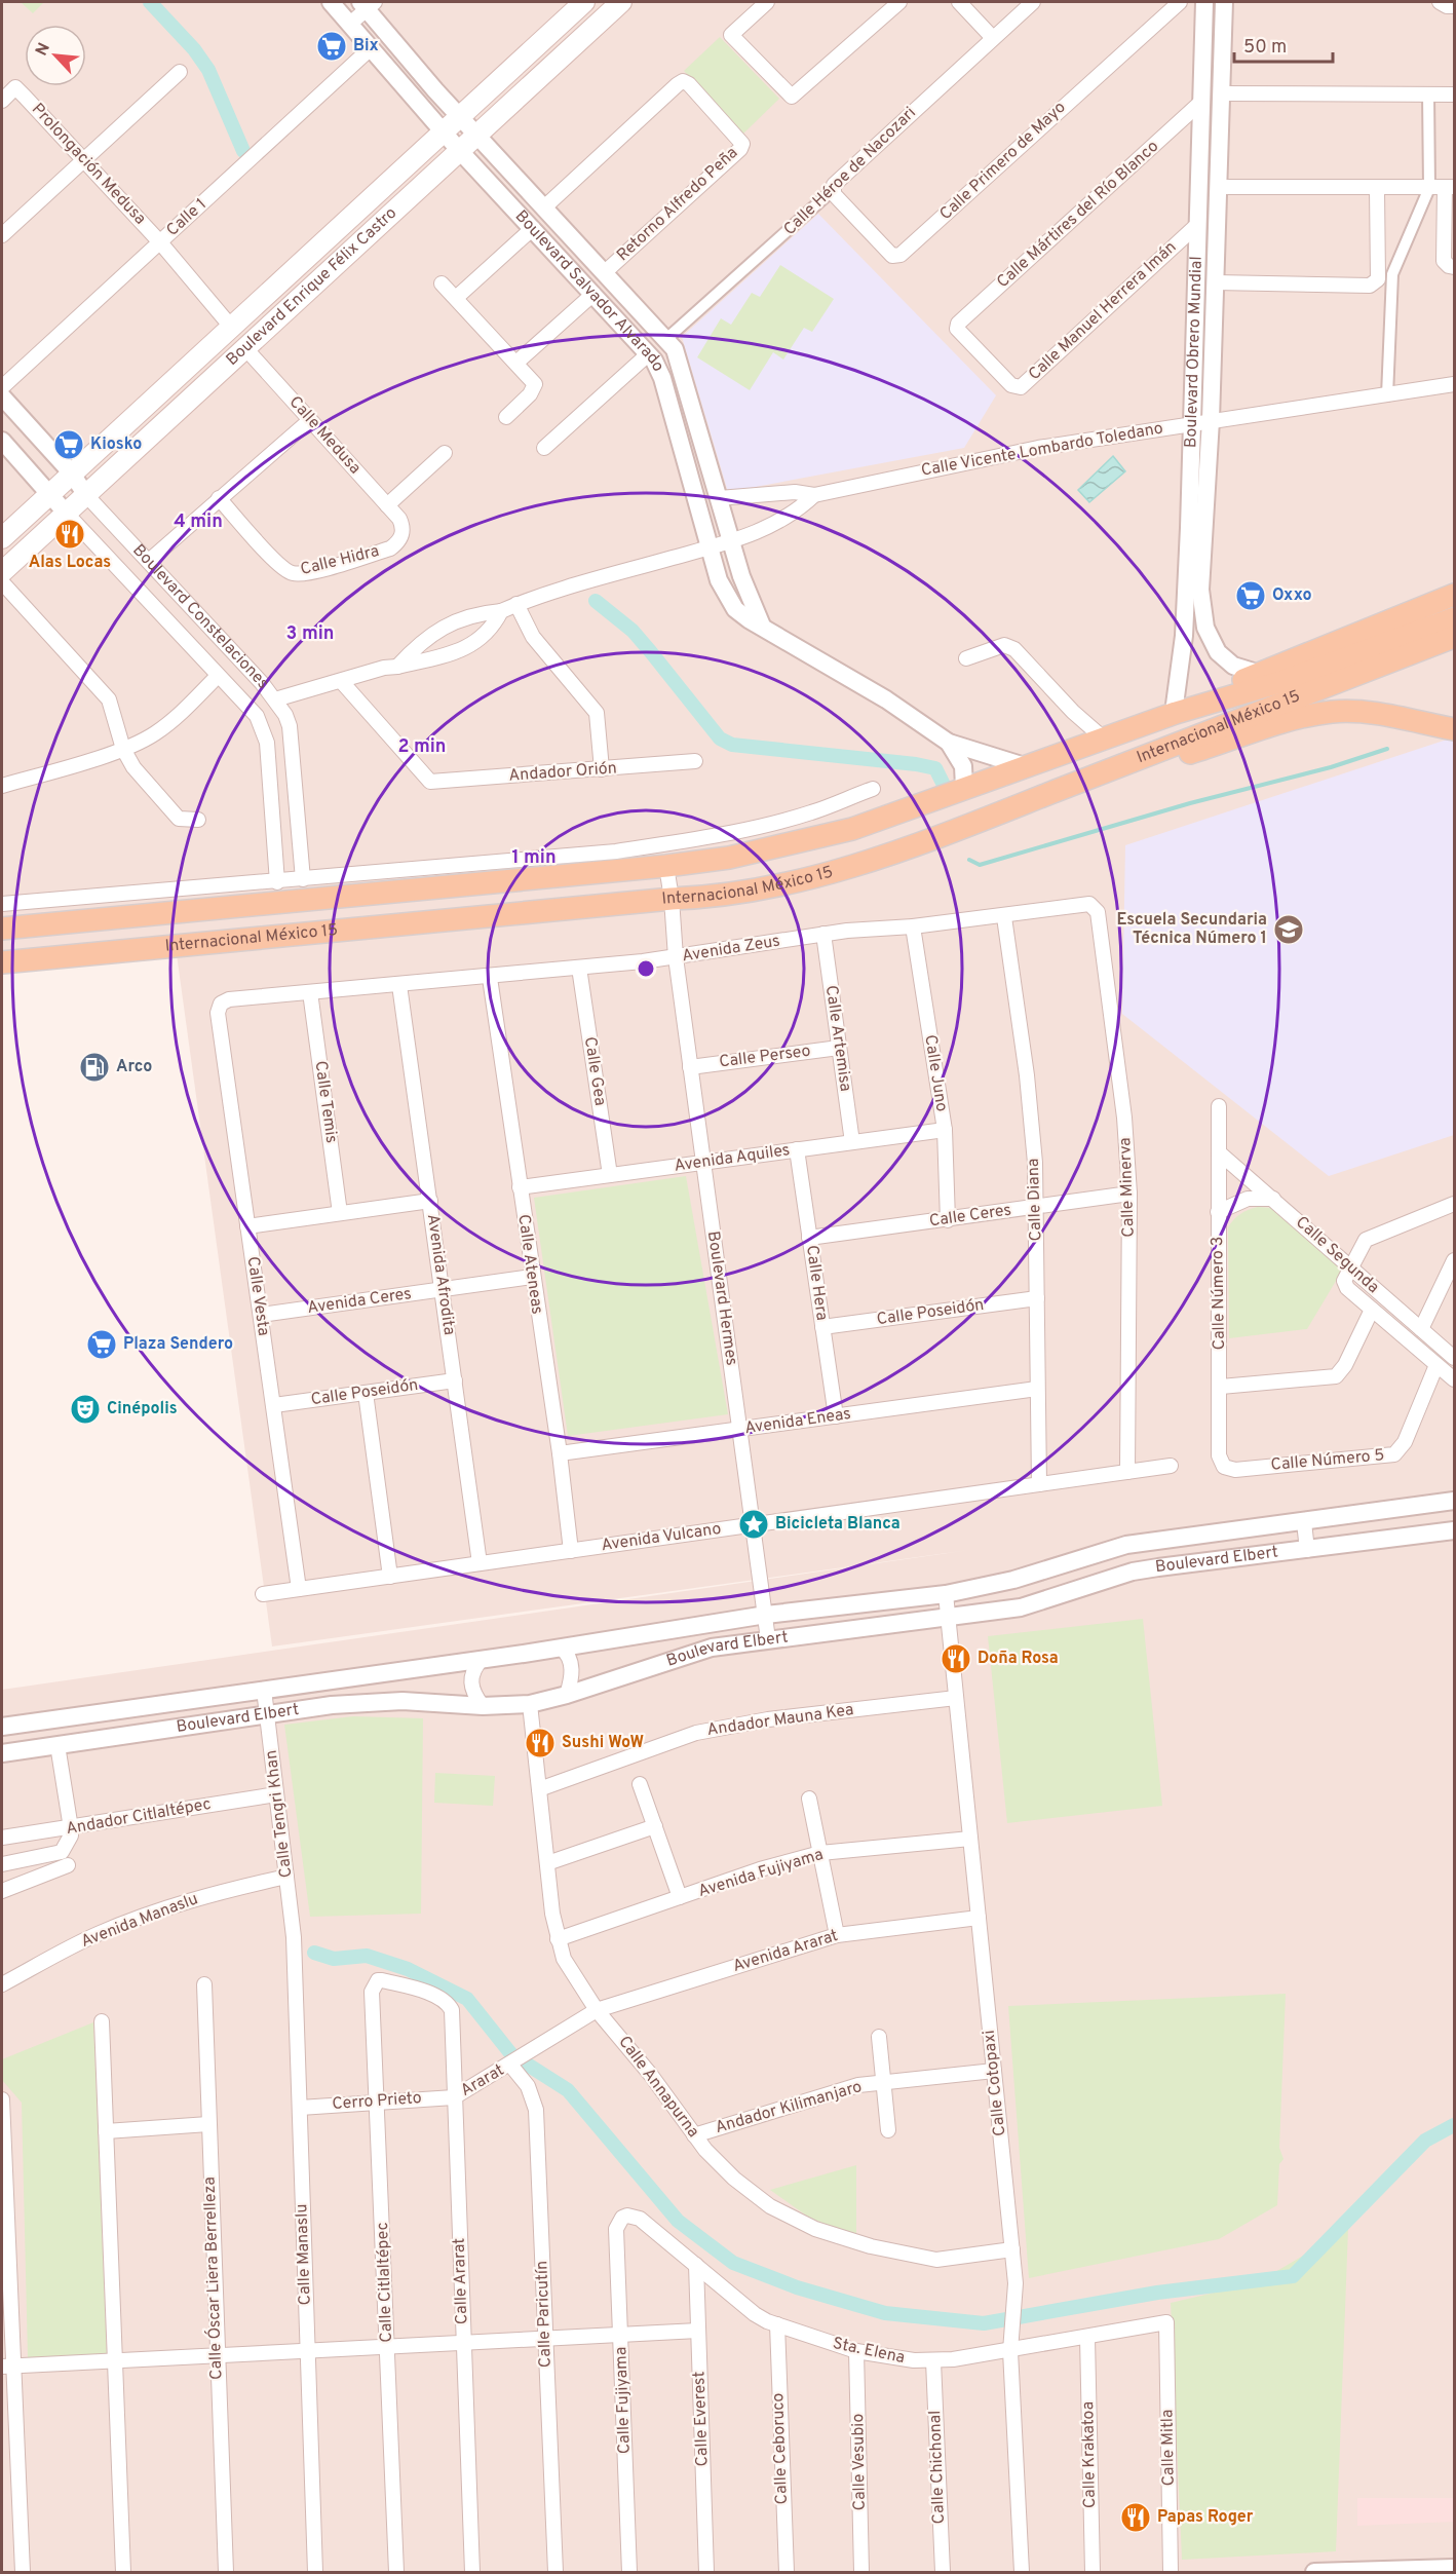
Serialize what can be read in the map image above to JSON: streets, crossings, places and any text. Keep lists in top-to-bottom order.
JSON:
{
  "streets": {
    "main road": ["Boulevard Enrique Félix Castro", "Internacional México 15"],
    "street": [
      "Calle Primero de Mayo",
      "Prolongación Medusa",
      "Calle Héroe de Nacozari",
      "Retorno Alfredo Peña",
      "Calle Mártires del Río Blanco",
      "Calle 1",
      "Boulevard Salvador Alvarado",
      "Calle Manuel Herrera Imán",
      "Boulevard Obrero Mundial",
      "Calle Medusa",
      "Calle Vicente Lombardo Toledano",
      "Calle Hidra",
      "Boulevard Constelaciones",
      "Andador Orión",
      "Avenida Zeus",
      "Calle Artemisa",
      "Calle Perseo",
      "Calle Gea",
      "Calle Juno",
      "Calle Temis",
      "Avenida Aquiles",
      "Calle Minerva",
      "Calle Diana",
      "Calle Ceres",
      "Calle Segunda",
      "Calle Ateneas",
      "Avenida Afrodita",
      "Calle Hera",
      "Calle Número 3",
      "Calle Vesta",
      "Boulevard Hermes",
      "Avenida Ceres",
      "Calle Poseidón",
      "Avenida Eneas",
      "Calle Número 5",
      "Avenida Vulcano",
      "Boulevard Elbert",
      "Andador Mauna Kea",
      "Calle Tengri Khan",
      "Andador Citlaltépec",
      "Avenida Fujiyama",
      "Avenida Manaslu",
      "Avenida Ararat",
      "Ararat",
      "Calle Cotopaxi",
      "Calle Annapurna",
      "Cerro Prieto",
      "Andador Kilimanjaro",
      "Calle Manaslu",
      "Calle Óscar Liera Berrelleza",
      "Calle Ararat",
      "Calle Citlaltépec",
      "Calle Paricutín",
      "Sta. Elena",
      "Calle Fujiyama",
      "Calle Everest",
      "Calle Mitla",
      "Calle Ceboruco",
      "Calle Krakatoa",
      "Calle Vesubio",
      "Calle Chichonal"
    ]
  },
  "crossings": [
    ["Calle Primero de Mayo", "Calle Héroe de Nacozari"],
    ["Prolongación Medusa", "Calle 1"],
    ["Prolongación Medusa", "Boulevard Enrique Félix Castro"],
    ["Calle Héroe de Nacozari", "Boulevard Salvador Alvarado"],
    ["Retorno Alfredo Peña", "Boulevard Salvador Alvarado"],
    ["Calle Mártires del Río Blanco", "Calle Manuel Herrera Imán"],
    ["Calle Mártires del Río Blanco", "Boulevard Obrero Mundial"],
    ["Calle 1", "Boulevard Salvador Alvarado"],
    ["Boulevard Enrique Félix Castro", "Boulevard Salvador Alvarado"],
    ["Boulevard Enrique Félix Castro", "Calle Medusa"],
    ["Boulevard Enrique Félix Castro", "Boulevard Constelaciones"],
    ["Boulevard Salvador Alvarado", "Calle Vicente Lombardo Toledano"],
    ["Boulevard Salvador Alvarado", "Internacional México 15"],
    ["Calle Manuel Herrera Imán", "Boulevard Obrero Mundial"],
    ["Boulevard Obrero Mundial", "Calle Vicente Lombardo Toledano"],
    ["Calle Medusa", "Calle Hidra"],
    ["Internacional México 15", "Boulevard Hermes"],
    ["Avenida Zeus", "Calle Artemisa"],
    ["Avenida Zeus", "Calle Gea"],
    ["Avenida Zeus", "Calle Juno"],
    ["Avenida Zeus", "Calle Temis"],
    ["Avenida Zeus", "Calle Minerva"],
    ["Avenida Zeus", "Calle Diana"],
    ["Avenida Zeus", "Calle Ateneas"],
    ["Avenida Zeus", "Avenida Afrodita"],
    ["Avenida Zeus", "Calle Vesta"],
    ["Avenida Zeus", "Boulevard Hermes"],
    ["Calle Artemisa", "Calle Perseo"],
    ["Calle Artemisa", "Avenida Aquiles"],
    ["Calle Perseo", "Boulevard Hermes"],
    ["Calle Gea", "Avenida Aquiles"],
    ["Calle Juno", "Avenida Aquiles"],
    ["Calle Juno", "Calle Ceres"],
    ["Avenida Aquiles", "Calle Ateneas"],
    ["Avenida Aquiles", "Calle Hera"],
    ["Avenida Aquiles", "Boulevard Hermes"],
    ["Calle Minerva", "Calle Ceres"],
    ["Calle Minerva", "Avenida Vulcano"],
    ["Calle Diana", "Calle Ceres"],
    ["Calle Diana", "Calle Poseidón"],
    ["Calle Diana", "Avenida Eneas"],
    ["Calle Diana", "Avenida Vulcano"],
    ["Calle Ceres", "Calle Hera"],
    ["Calle Segunda", "Calle Número 3"],
    ["Calle Segunda", "Calle Número 5"],
    ["Calle Ateneas", "Avenida Ceres"],
    ["Calle Ateneas", "Avenida Eneas"],
    ["Calle Ateneas", "Avenida Vulcano"],
    ["Avenida Afrodita", "Avenida Ceres"],
    ["Avenida Afrodita", "Calle Poseidón"],
    ["Avenida Afrodita", "Avenida Vulcano"],
    ["Calle Hera", "Calle Poseidón"],
    ["Calle Hera", "Avenida Eneas"],
    ["Calle Número 3", "Calle Número 5"],
    ["Calle Vesta", "Avenida Ceres"],
    ["Calle Vesta", "Calle Poseidón"],
    ["Calle Vesta", "Avenida Vulcano"],
    ["Boulevard Hermes", "Avenida Eneas"],
    ["Boulevard Hermes", "Avenida Vulcano"],
    ["Boulevard Hermes", "Boulevard Elbert"],
    ["Boulevard Elbert", "Calle Tengri Khan"],
    ["Boulevard Elbert", "Calle Cotopaxi"],
    ["Boulevard Elbert", "Calle Annapurna"],
    ["Andador Mauna Kea", "Calle Cotopaxi"],
    ["Andador Mauna Kea", "Calle Annapurna"],
    ["Calle Tengri Khan", "Andador Citlaltépec"],
    ["Calle Tengri Khan", "Avenida Manaslu"],
    ["Calle Tengri Khan", "Calle Manaslu"],
    ["Avenida Fujiyama", "Calle Cotopaxi"],
    ["Avenida Fujiyama", "Calle Annapurna"],
    ["Avenida Ararat", "Ararat"],
    ["Avenida Ararat", "Calle Cotopaxi"],
    ["Avenida Ararat", "Calle Annapurna"],
    ["Avenida Ararat", "Calle Paricutín"],
    ["Ararat", "Cerro Prieto"],
    ["Ararat", "Calle Ararat"],
    ["Ararat", "Calle Paricutín"],
    ["Calle Cotopaxi", "Calle Annapurna"],
    ["Calle Cotopaxi", "Andador Kilimanjaro"],
    ["Calle Cotopaxi", "Sta. Elena"],
    ["Calle Annapurna", "Andador Kilimanjaro"],
    ["Cerro Prieto", "Calle Manaslu"],
    ["Cerro Prieto", "Calle Ararat"],
    ["Cerro Prieto", "Calle Citlaltépec"],
    ["Calle Ararat", "Calle Citlaltépec"],
    ["Sta. Elena", "Calle Fujiyama"],
    ["Sta. Elena", "Calle Everest"],
    ["Sta. Elena", "Calle Mitla"],
    ["Sta. Elena", "Calle Ceboruco"],
    ["Sta. Elena", "Calle Krakatoa"],
    ["Sta. Elena", "Calle Vesubio"],
    ["Sta. Elena", "Calle Chichonal"]
  ],
  "places": {
    "supermarket": [
      "Bix",
      "Kiosko",
      "Oxxo",
      "Plaza Sendero"
    ],
    "restaurant": [
      "Alas Locas",
      "Doña Rosa",
      "Sushi WoW",
      "Papas Roger"
    ],
    "school or university": ["Escuela Secundaria Técnica Número 1"],
    "fuel station": ["Arco"],
    "theatre": ["Cinépolis"],
    "place": ["Bicicleta Blanca"]
  },
  "scale_bar": "50 m",
  "north": "top left",
  "rings": [
    "4 min",
    "3 min",
    "2 min",
    "1 min"
  ]
}
